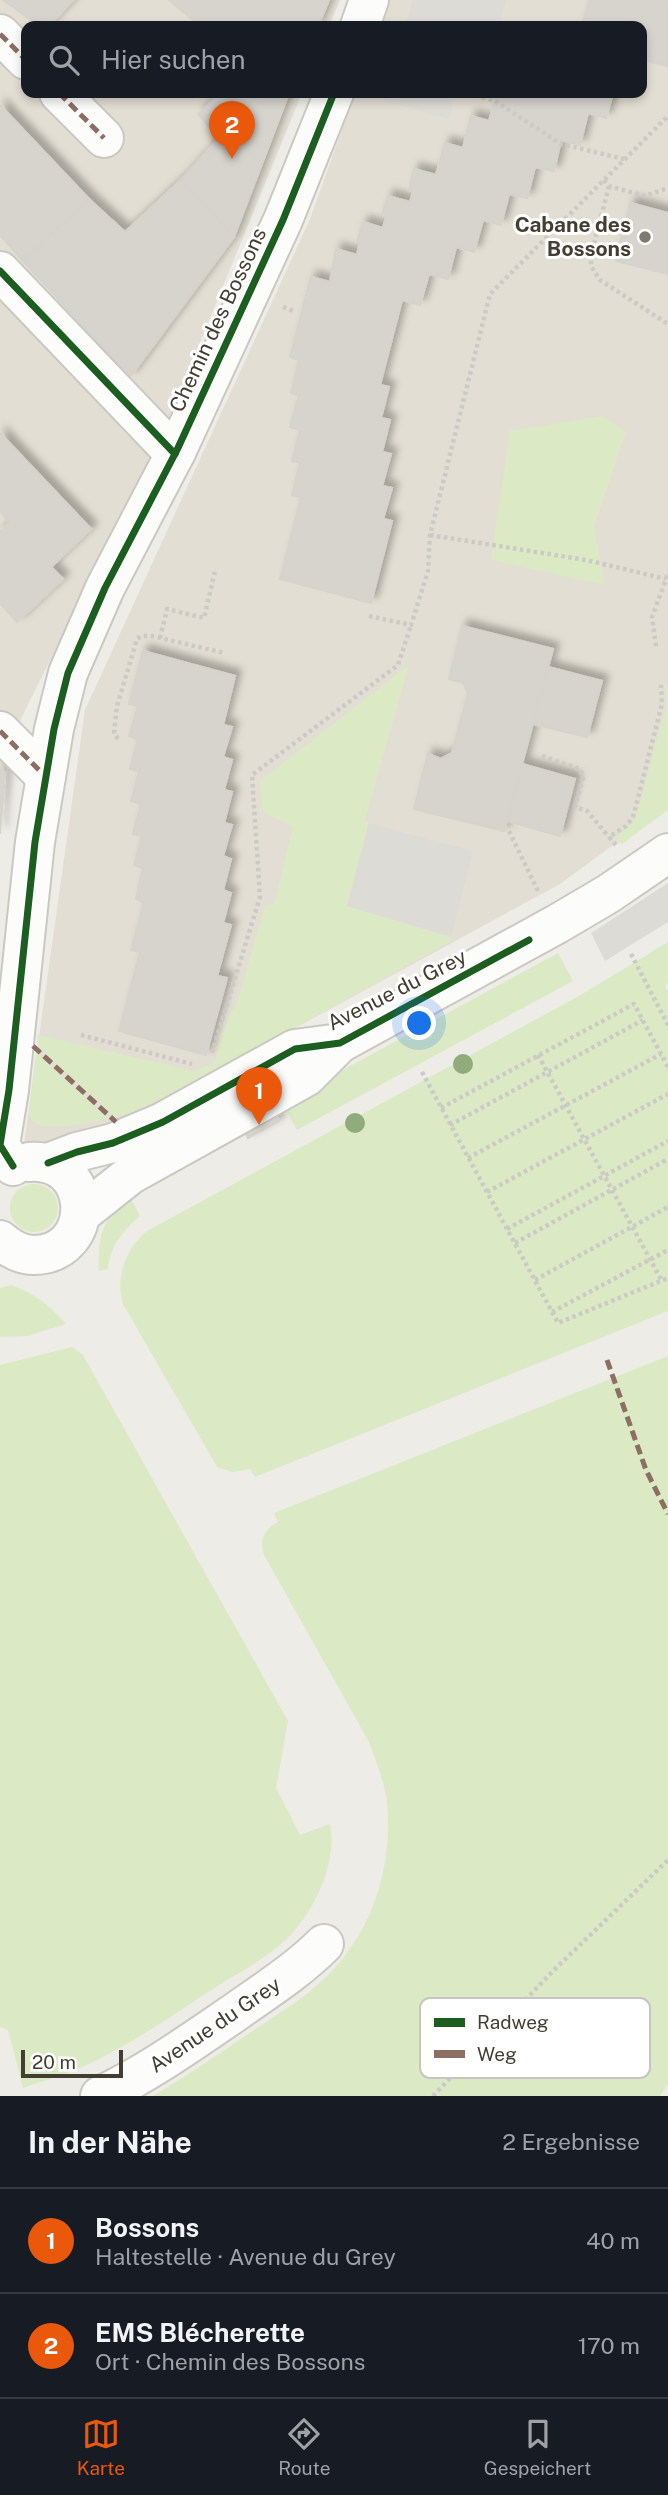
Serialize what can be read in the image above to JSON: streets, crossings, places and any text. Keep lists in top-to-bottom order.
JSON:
{
  "streets": {
    "street": ["Chemin des Bossons", "Avenue du Grey"]
  },
  "crossings": [
    ["Chemin des Bossons", "Avenue du Grey"]
  ],
  "places": ["Cabane des Bossons"],
  "legend": ["Radweg", "Weg"],
  "scale_bar": "20 m",
  "page": {
    "search": "Hier suchen",
    "pins": ["2", "1"],
    "scale": "20 m",
    "heading": ["In der Nähe", "2 Ergebnisse"],
    "list": [
      {
        "mark": "1",
        "name": "Bossons",
        "note": "Haltestelle · Avenue du Grey",
        "value": "40 m"
      },
      {
        "mark": "2",
        "name": "EMS Blécherette",
        "note": "Ort · Chemin des Bossons",
        "value": "170 m"
      }
    ],
    "nav": ["Karte", "Route", "Gespeichert"]
  }
}
